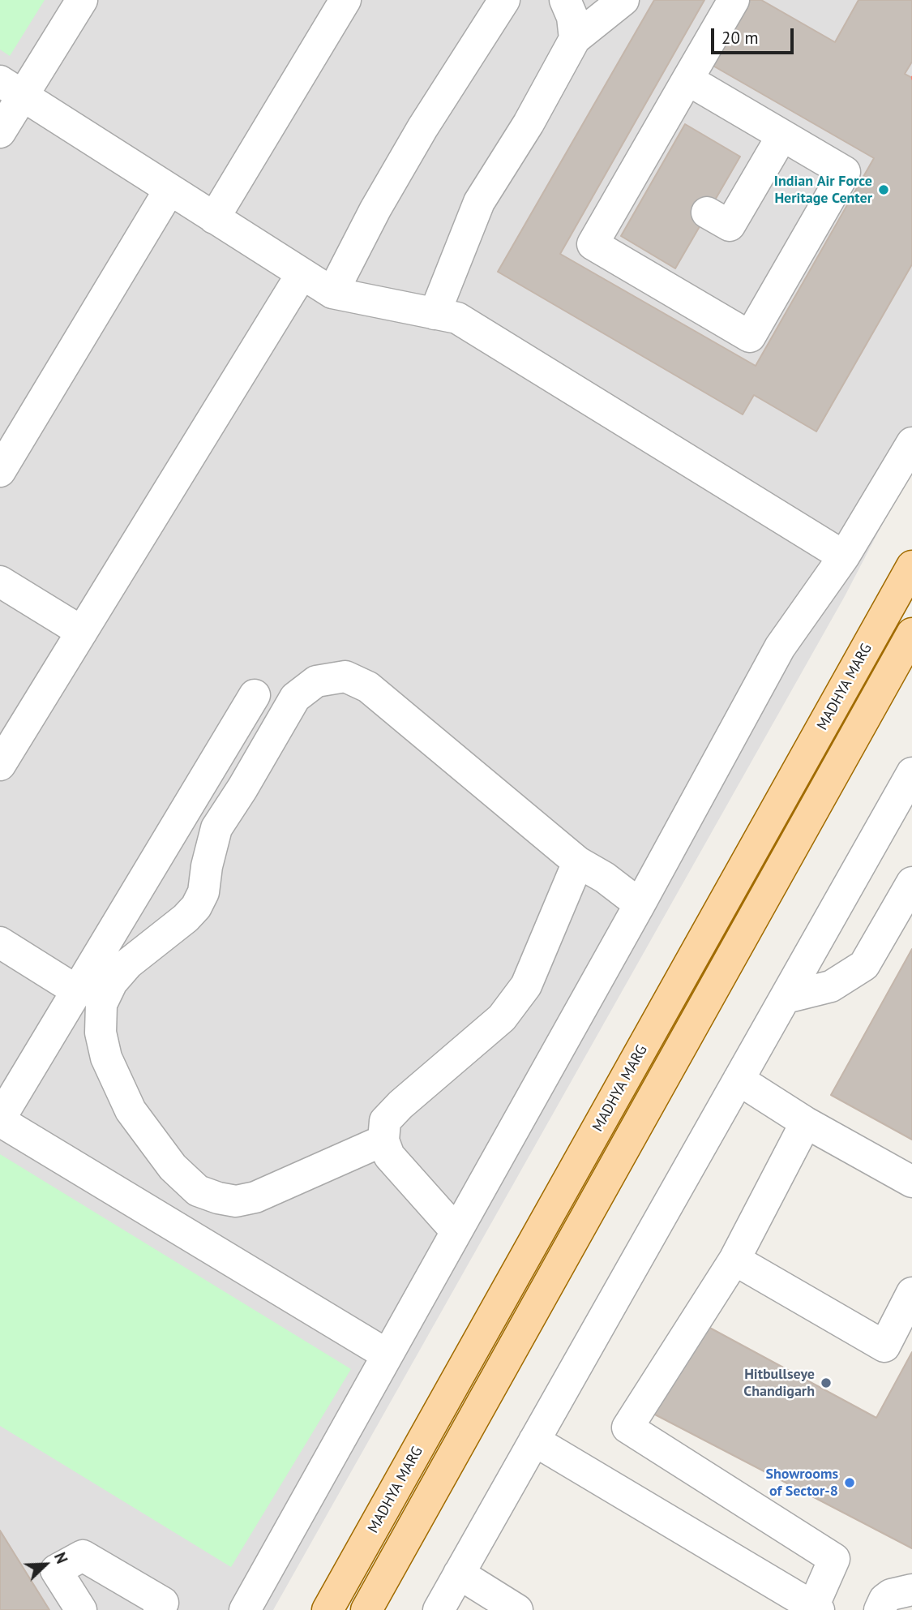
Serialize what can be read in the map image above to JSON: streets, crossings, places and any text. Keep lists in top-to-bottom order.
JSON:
{
  "streets": {
    "main road": ["MADHYA MARG"]
  },
  "places": ["Indian Air Force Heritage Center", "Hitbullseye Chandigarh", "Showrooms of Sector-8"],
  "scale_bar": "20 m",
  "north": "top right"
}
